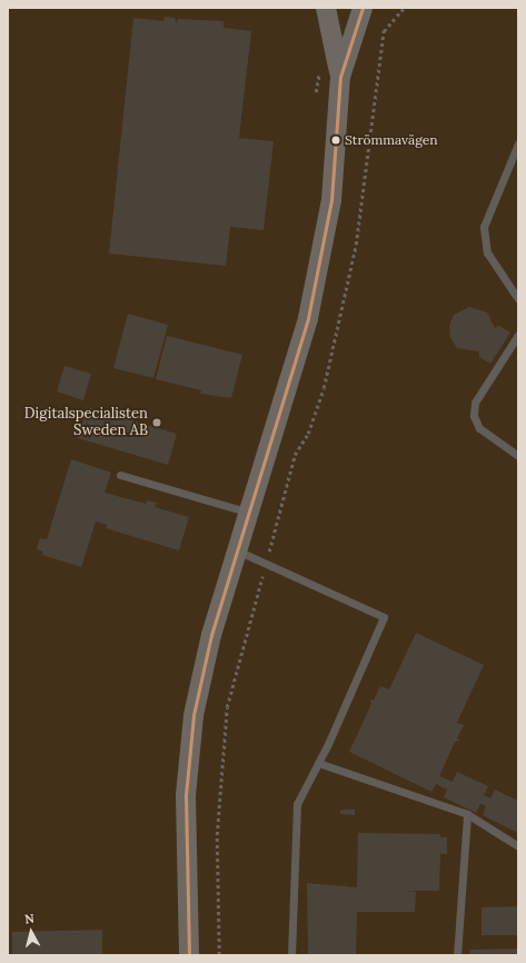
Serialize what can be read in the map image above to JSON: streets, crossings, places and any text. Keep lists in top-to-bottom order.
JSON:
{
  "places": ["Strömmavägen", "Digitalspecialisten Sweden AB"],
  "north": "top"
}
